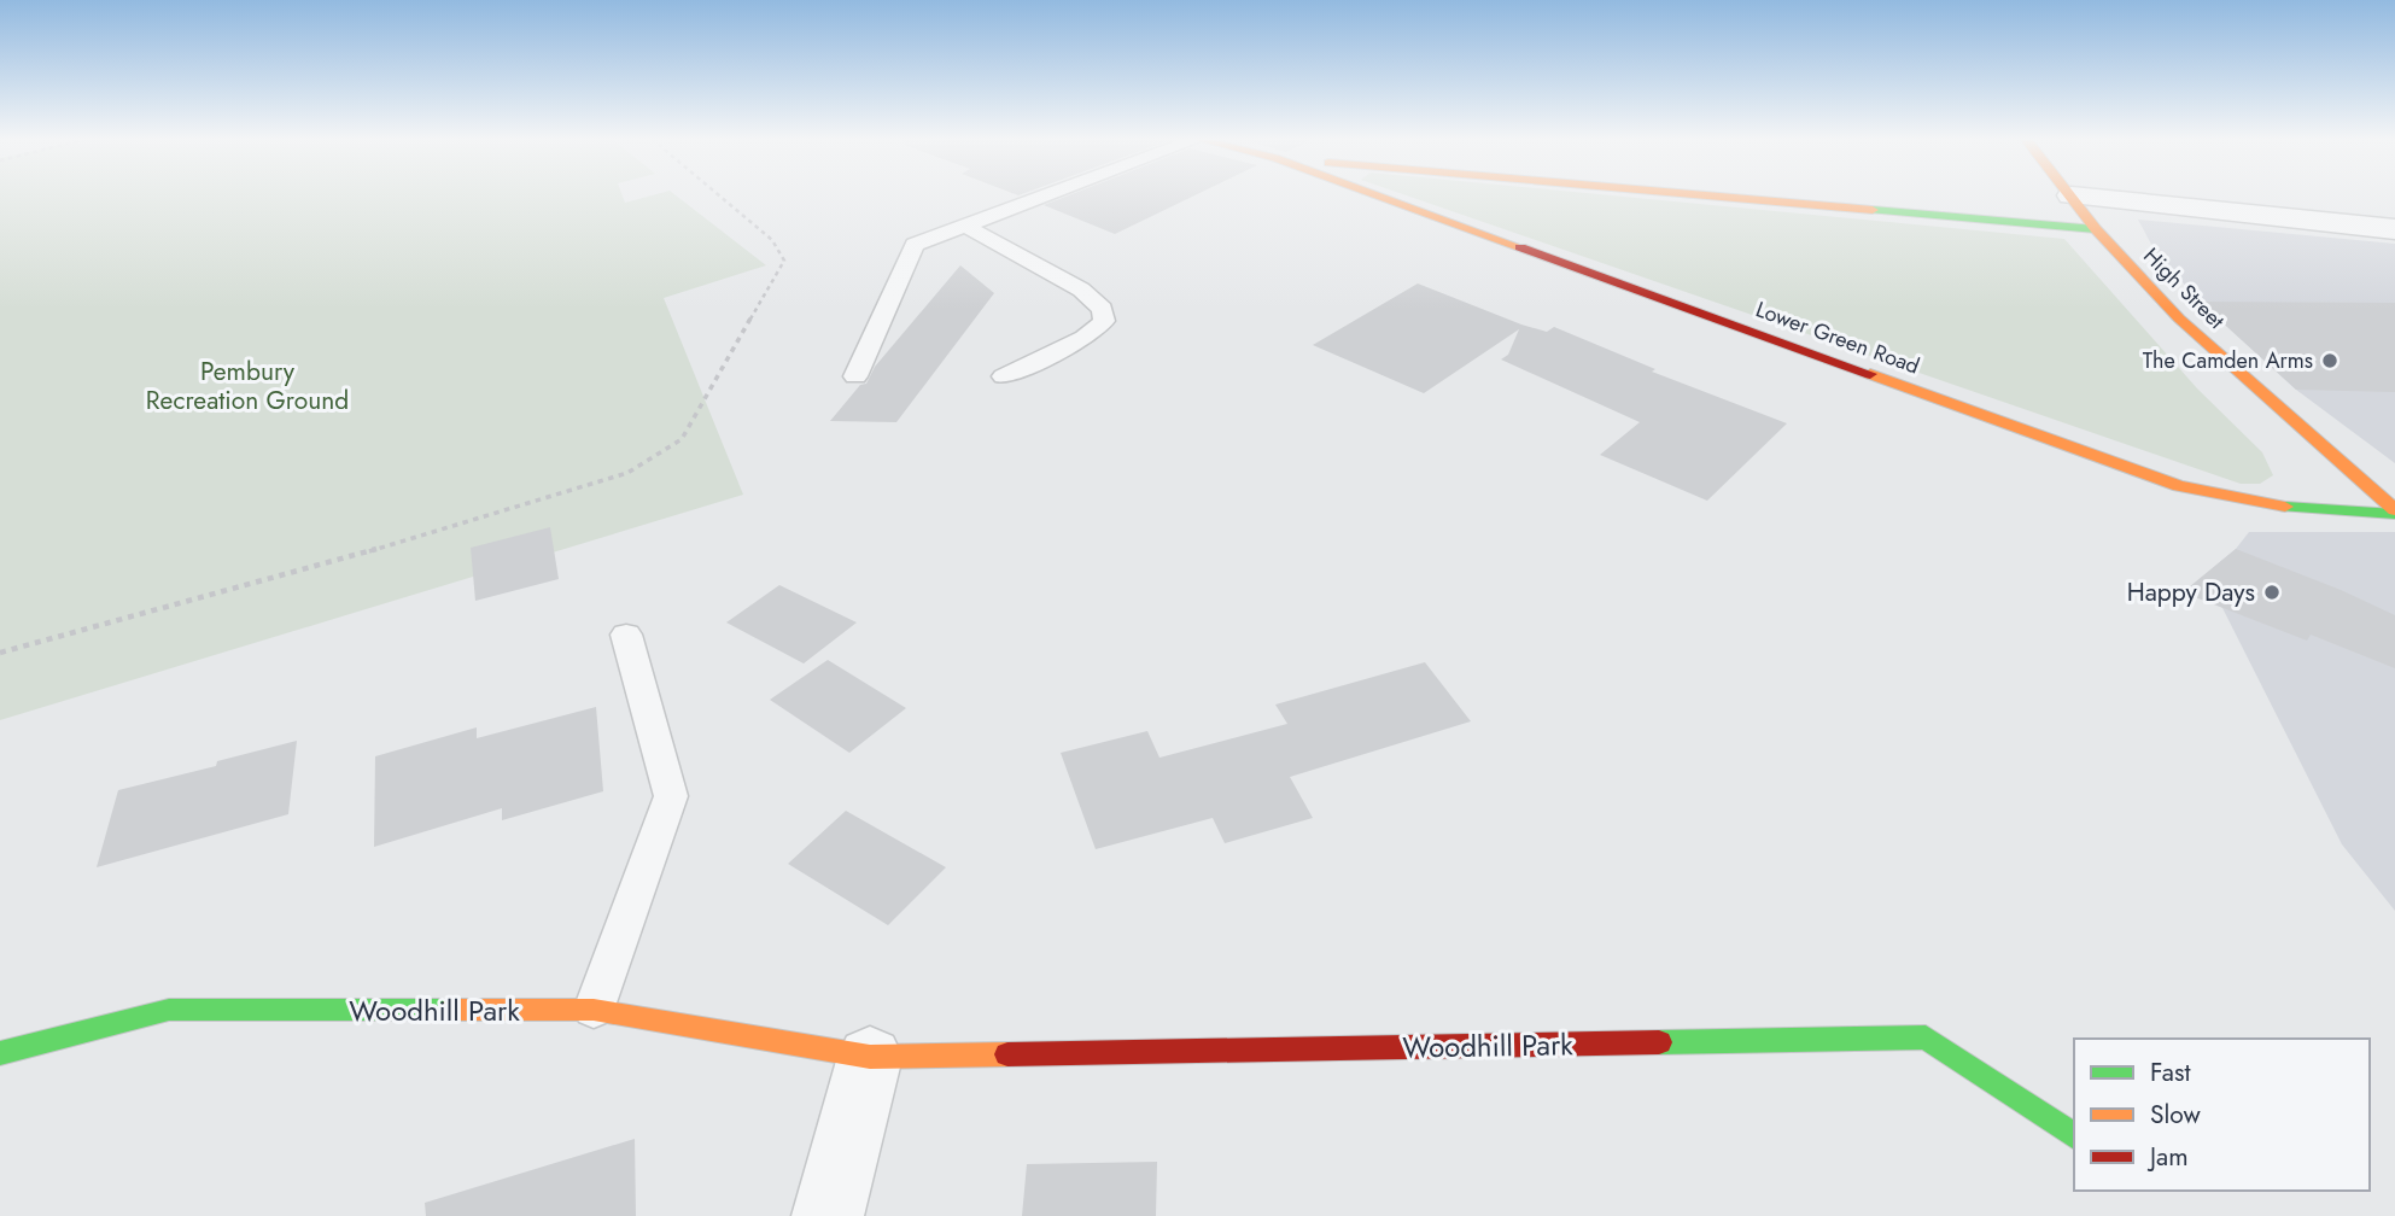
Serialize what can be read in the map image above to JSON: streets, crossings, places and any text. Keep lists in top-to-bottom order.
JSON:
{
  "streets": {
    "street": ["High Street", "Lower Green Road", "Woodhill Park"]
  },
  "crossings": [
    ["High Street", "Lower Green Road"]
  ],
  "parks": ["Pembury Recreation Ground"],
  "places": ["The Camden Arms", "Happy Days"],
  "legend": ["Fast", "Slow", "Jam"]
}
